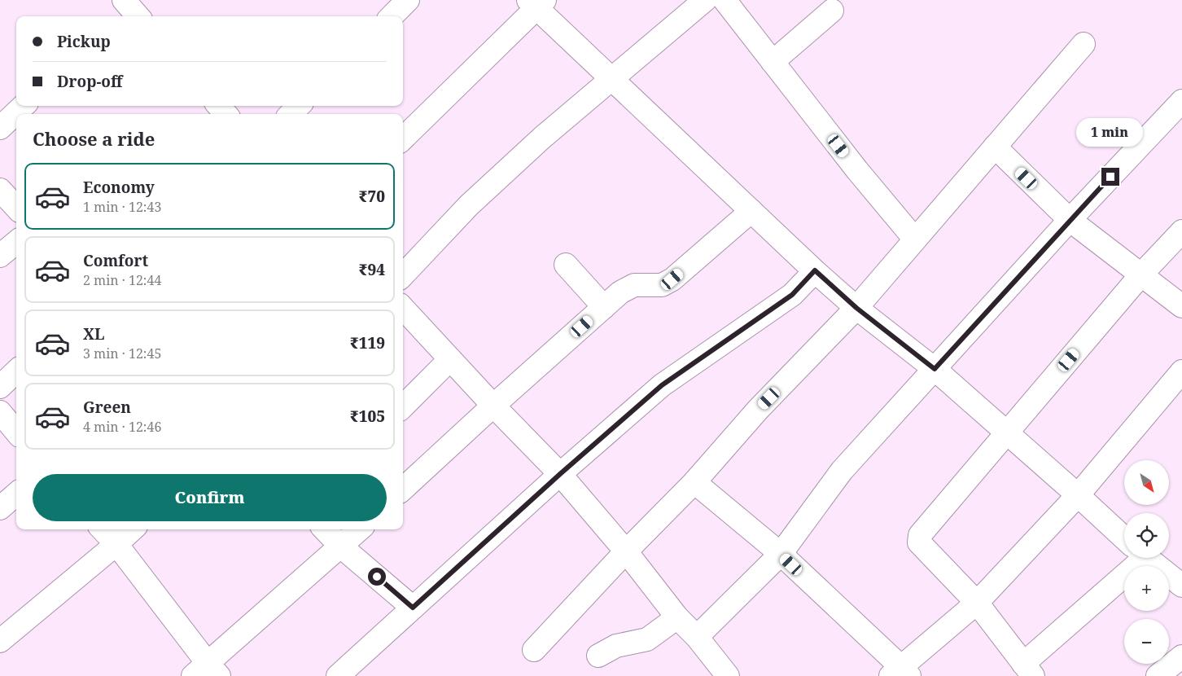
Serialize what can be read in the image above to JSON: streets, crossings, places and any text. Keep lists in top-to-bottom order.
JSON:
{
  "north": "bottom right",
  "page": {
    "banner": ["Pickup", "Drop-off"],
    "heading": "Choose a ride",
    "bubble": "1 min",
    "list": [
      {
        "name": "Economy",
        "note": "1 min · 12:43",
        "value": "₹70"
      },
      {
        "name": "Comfort",
        "note": "2 min · 12:44",
        "value": "₹94"
      },
      {
        "name": "XL",
        "note": "3 min · 12:45",
        "value": "₹119"
      },
      {
        "name": "Green",
        "note": "4 min · 12:46",
        "value": "₹105"
      }
    ],
    "map_buttons": ["+", "−"],
    "buttons": "Confirm"
  }
}
